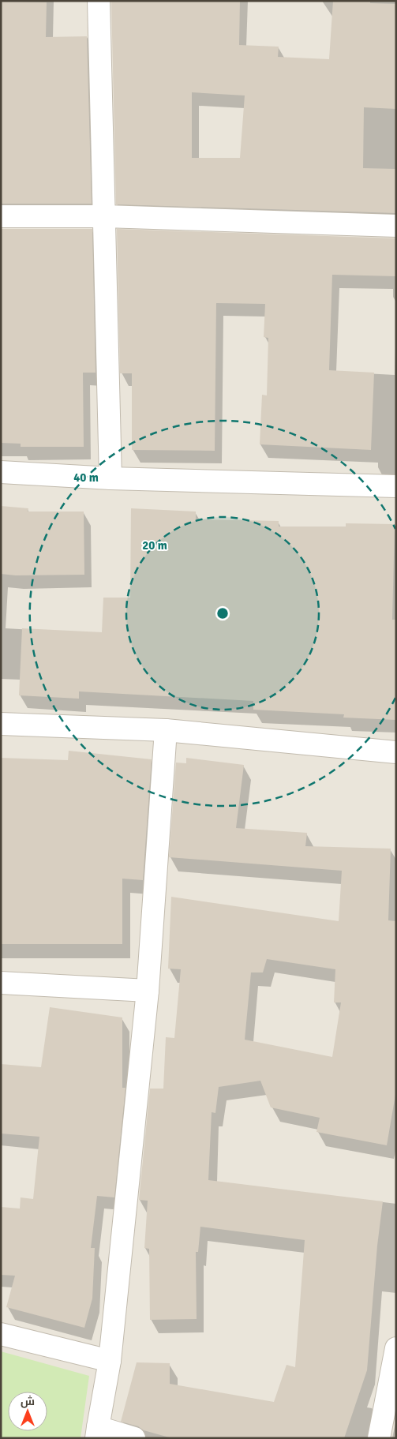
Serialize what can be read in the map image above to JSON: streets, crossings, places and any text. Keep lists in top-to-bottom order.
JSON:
{
  "north": "top",
  "rings": ["40 m", "20 m"]
}
